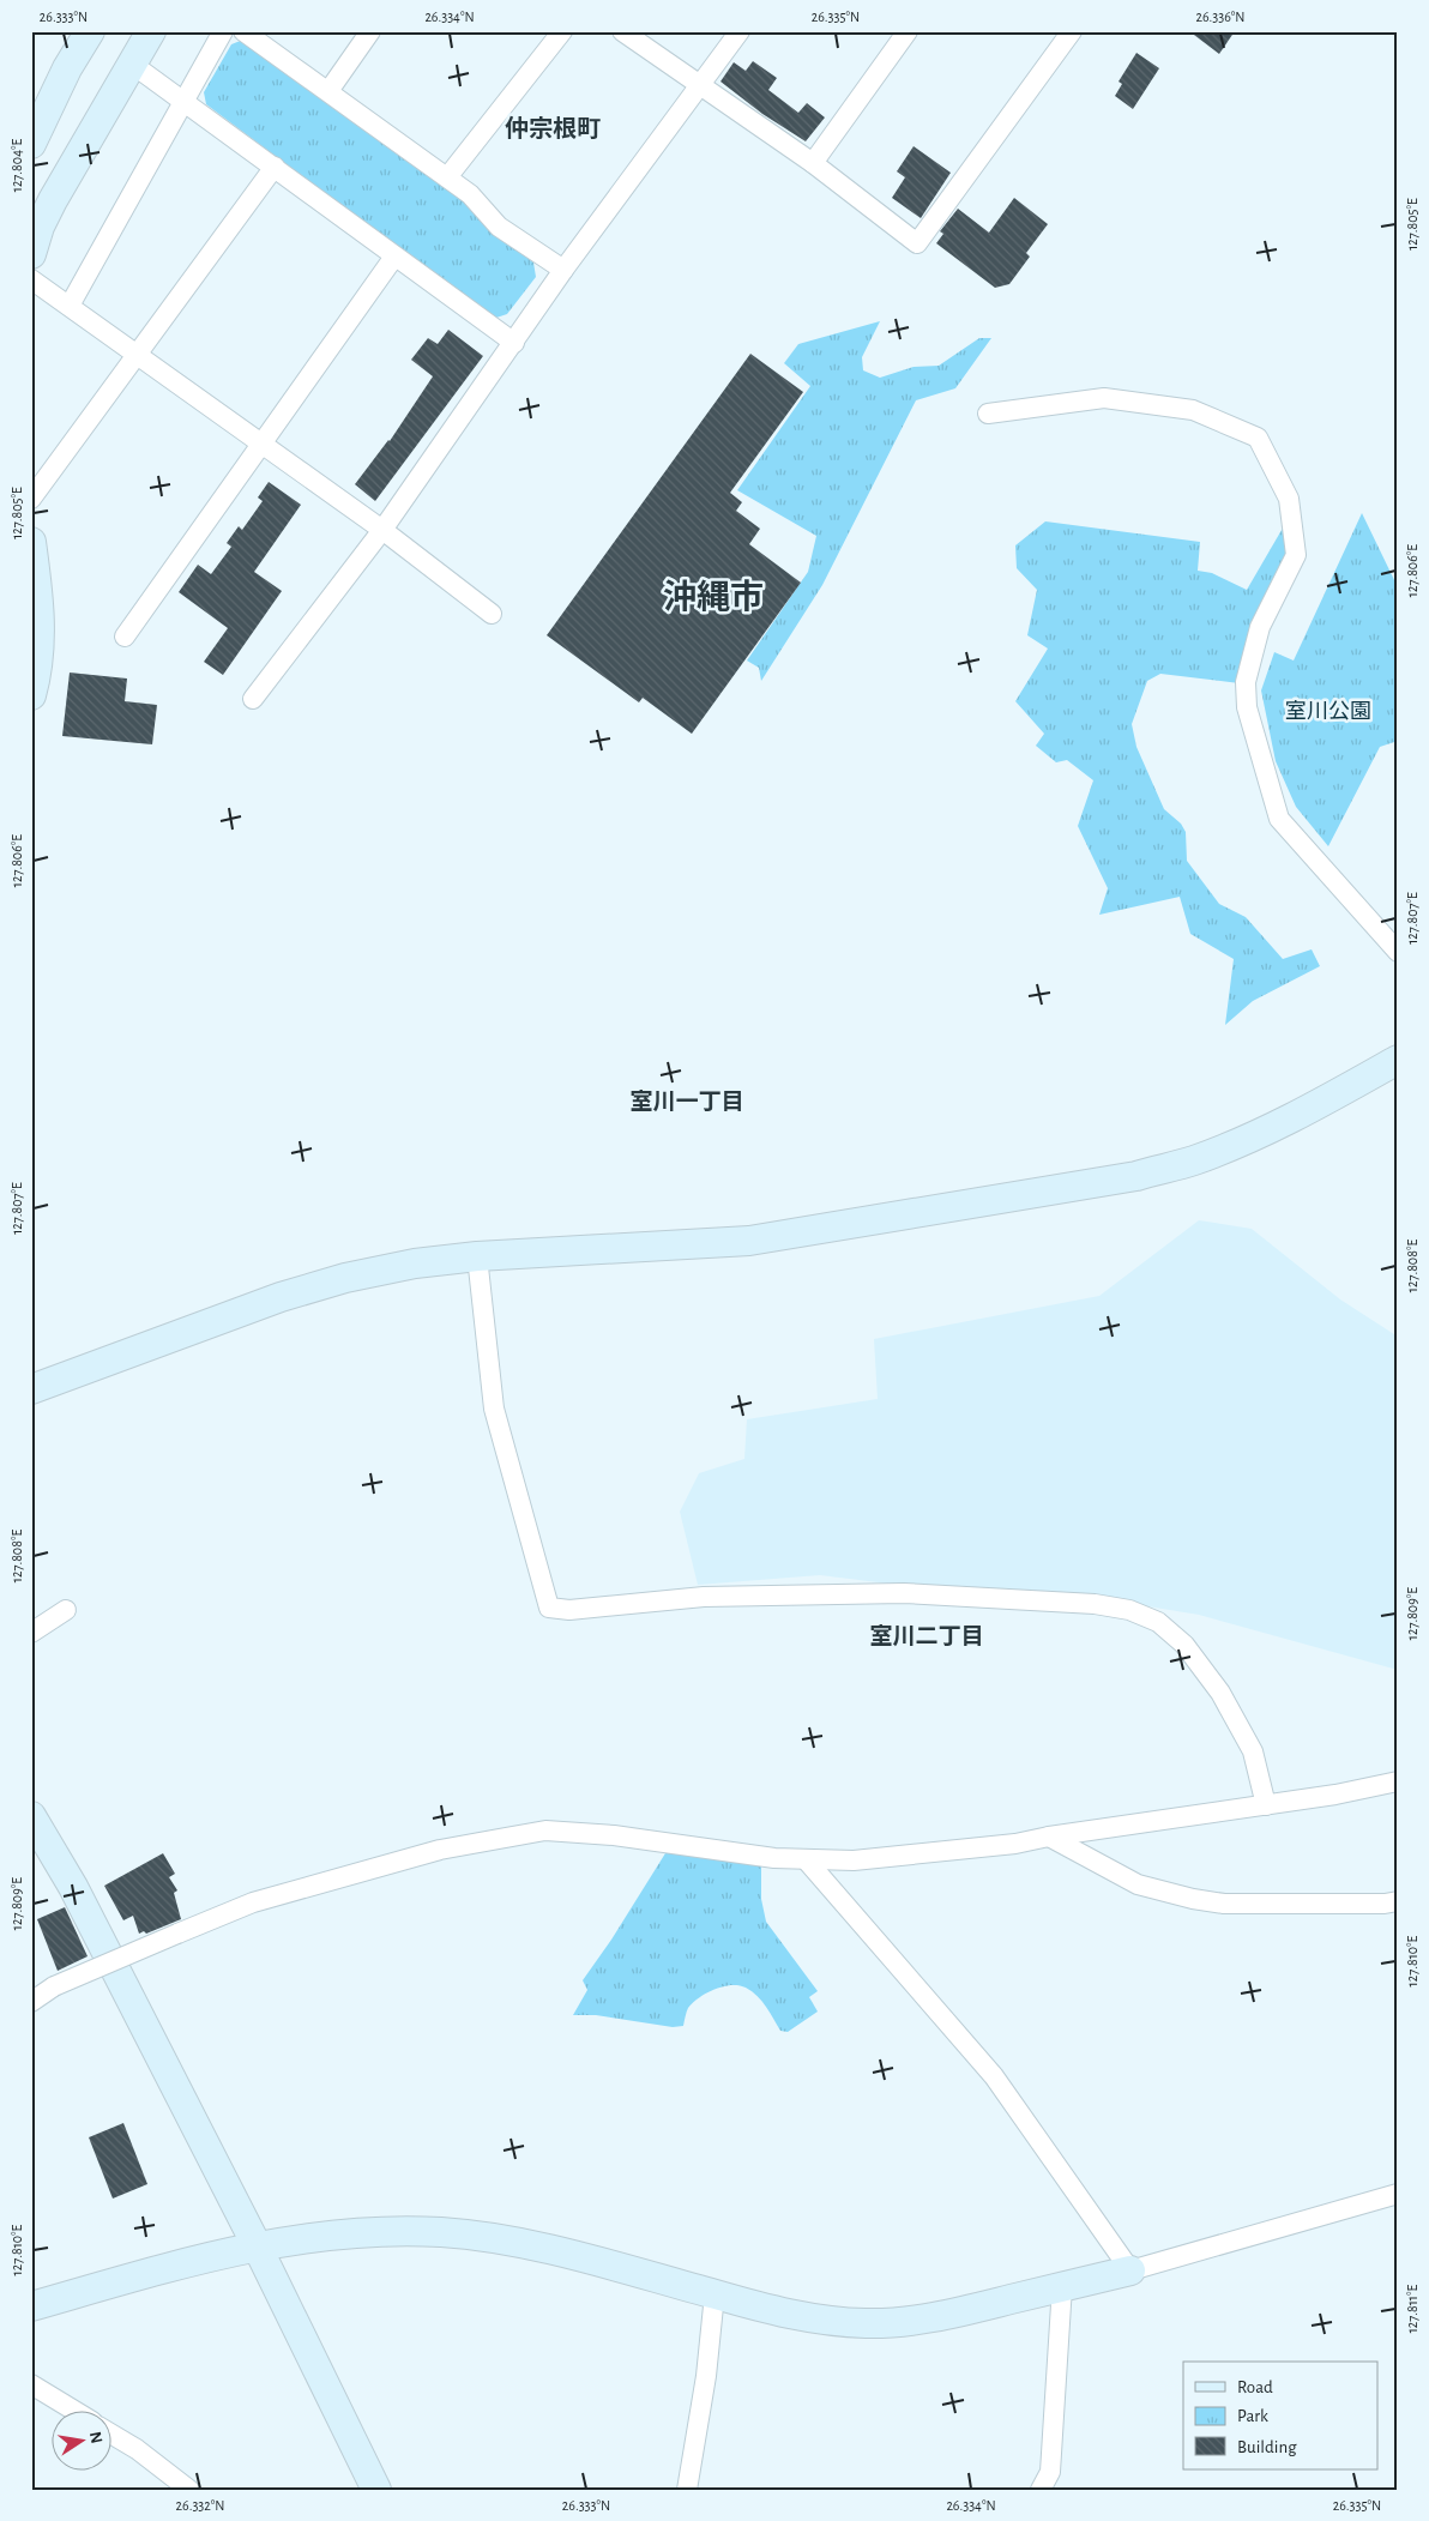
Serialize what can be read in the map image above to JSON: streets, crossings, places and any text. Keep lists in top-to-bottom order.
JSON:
{
  "districts": [
    "仲宗根町",
    "沖縄市",
    "室川一丁目",
    "室川二丁目"
  ],
  "parks": ["室川公園"],
  "legend": ["Road", "Park", "Building"],
  "north": "right",
  "coordinates": [
    "26.333°N",
    "26.334°N",
    "26.335°N",
    "26.336°N",
    "127.804°E",
    "127.805°E",
    "127.806°E",
    "127.807°E",
    "127.808°E",
    "127.809°E",
    "127.810°E",
    "127.811°E",
    "26.332°N"
  ]
}
